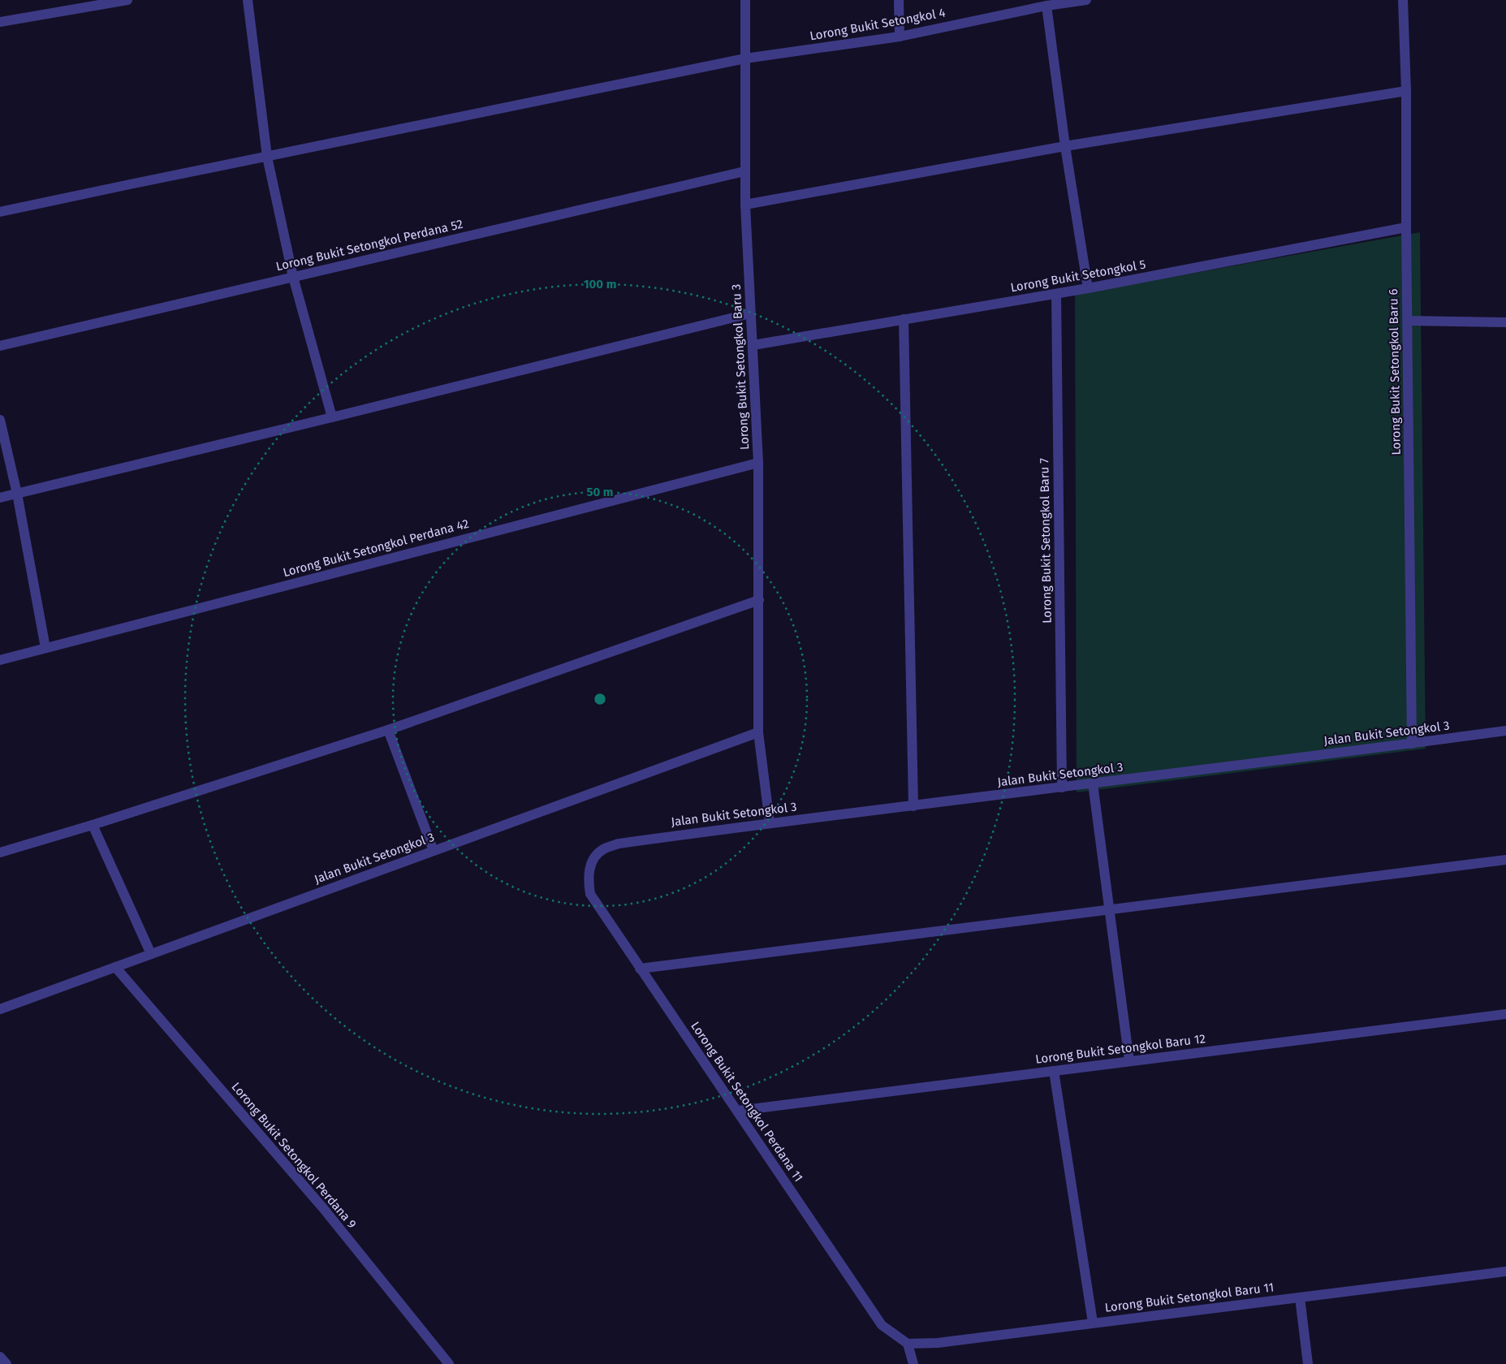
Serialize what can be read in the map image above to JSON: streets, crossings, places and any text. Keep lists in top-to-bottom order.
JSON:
{
  "streets": {
    "street": [
      "Lorong Bukit Setongkol 4",
      "Lorong Bukit Setongkol Perdana 52",
      "Lorong Bukit Setongkol 5",
      "Lorong Bukit Setongkol Baru 3",
      "Lorong Bukit Setongkol Baru 6",
      "Lorong Bukit Setongkol Baru 7",
      "Lorong Bukit Setongkol Perdana 42",
      "Jalan Bukit Setongkol 3",
      "Lorong Bukit Setongkol Baru 12",
      "Lorong Bukit Setongkol Perdana 11",
      "Lorong Bukit Setongkol Perdana 9",
      "Lorong Bukit Setongkol Baru 11"
    ]
  },
  "crossings": [
    ["Lorong Bukit Setongkol 4", "Lorong Bukit Setongkol Baru 3"],
    ["Lorong Bukit Setongkol Perdana 52", "Lorong Bukit Setongkol Baru 3"],
    ["Lorong Bukit Setongkol 5", "Lorong Bukit Setongkol Baru 3"],
    ["Lorong Bukit Setongkol 5", "Lorong Bukit Setongkol Baru 6"],
    ["Lorong Bukit Setongkol 5", "Lorong Bukit Setongkol Baru 7"],
    ["Lorong Bukit Setongkol Baru 3", "Lorong Bukit Setongkol Perdana 42"],
    ["Lorong Bukit Setongkol Baru 3", "Jalan Bukit Setongkol 3"],
    ["Lorong Bukit Setongkol Baru 6", "Jalan Bukit Setongkol 3"],
    ["Lorong Bukit Setongkol Baru 7", "Jalan Bukit Setongkol 3"],
    ["Jalan Bukit Setongkol 3", "Lorong Bukit Setongkol Perdana 11"],
    ["Jalan Bukit Setongkol 3", "Lorong Bukit Setongkol Perdana 9"],
    ["Lorong Bukit Setongkol Baru 12", "Lorong Bukit Setongkol Perdana 11"],
    ["Lorong Bukit Setongkol Perdana 11", "Lorong Bukit Setongkol Baru 11"]
  ],
  "rings": ["100 m", "50 m"]
}
